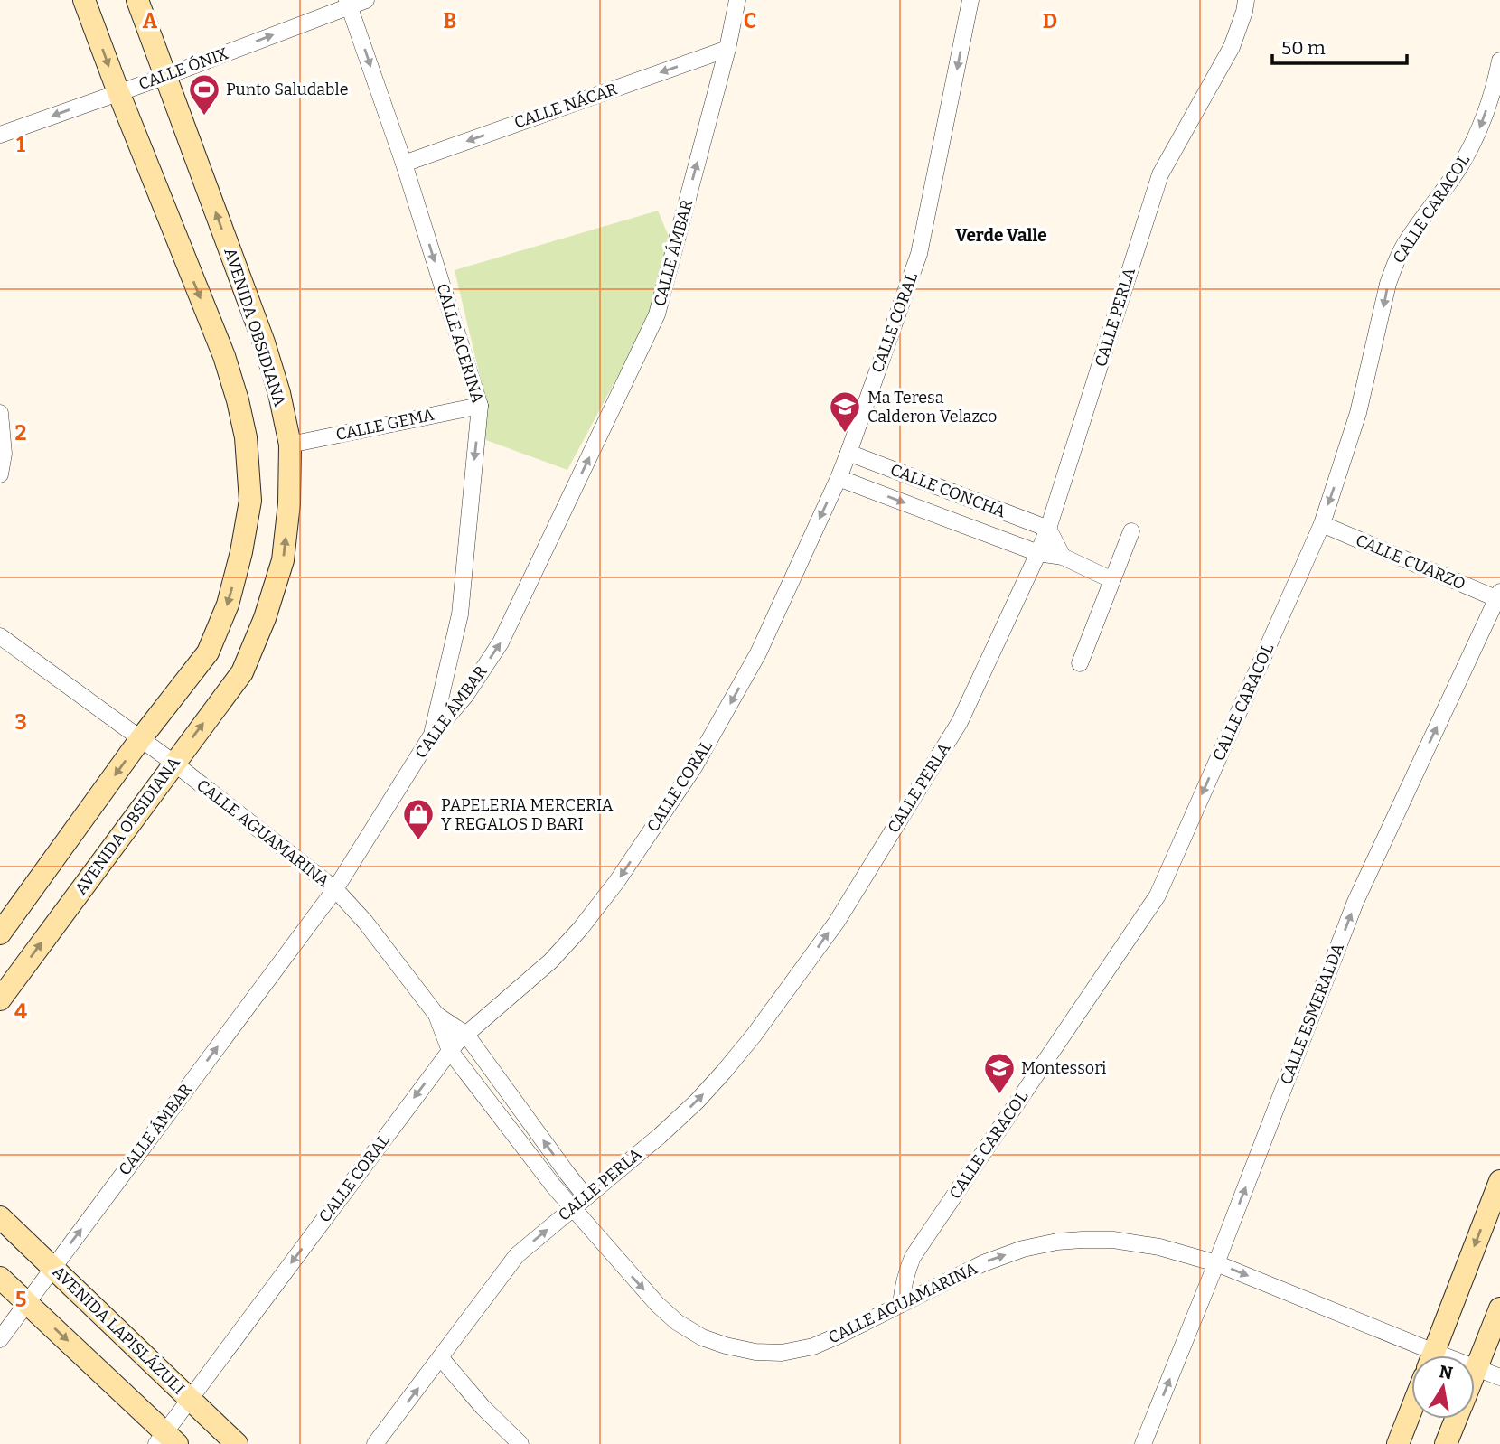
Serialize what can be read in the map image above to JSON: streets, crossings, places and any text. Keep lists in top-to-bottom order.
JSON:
{
  "streets": {
    "street": [
      "CALLE ÓNIX",
      "CALLE NÁCAR",
      "CALLE CARACOL",
      "CALLE ÁMBAR",
      "CALLE PERLA",
      "CALLE CORAL",
      "AVENIDA OBSIDIANA",
      "CALLE ACERINA",
      "CALLE GEMA",
      "CALLE CONCHA",
      "CALLE CUARZO",
      "CALLE AGUAMARINA",
      "CALLE ESMERALDA",
      "AVENIDA LAPISLÁZULI"
    ]
  },
  "crossings": [
    ["CALLE ÓNIX", "AVENIDA OBSIDIANA"],
    ["CALLE ÓNIX", "CALLE ACERINA"],
    ["CALLE NÁCAR", "CALLE ÁMBAR"],
    ["CALLE NÁCAR", "CALLE ACERINA"],
    ["CALLE CARACOL", "CALLE CUARZO"],
    ["CALLE CARACOL", "CALLE AGUAMARINA"],
    ["CALLE ÁMBAR", "CALLE ACERINA"],
    ["CALLE ÁMBAR", "CALLE AGUAMARINA"],
    ["CALLE ÁMBAR", "AVENIDA LAPISLÁZULI"],
    ["CALLE PERLA", "CALLE CONCHA"],
    ["CALLE PERLA", "CALLE AGUAMARINA"],
    ["CALLE CORAL", "CALLE CONCHA"],
    ["CALLE CORAL", "CALLE AGUAMARINA"],
    ["CALLE CORAL", "AVENIDA LAPISLÁZULI"],
    ["AVENIDA OBSIDIANA", "CALLE GEMA"],
    ["AVENIDA OBSIDIANA", "CALLE AGUAMARINA"],
    ["CALLE ACERINA", "CALLE GEMA"],
    ["CALLE CUARZO", "CALLE ESMERALDA"],
    ["CALLE AGUAMARINA", "CALLE ESMERALDA"]
  ],
  "one_way": [
    "CALLE NÁCAR",
    "CALLE CARACOL",
    "CALLE ÁMBAR",
    "CALLE PERLA",
    "CALLE CORAL",
    "CALLE ACERINA",
    "CALLE ESMERALDA"
  ],
  "districts": ["Verde Valle"],
  "places": {
    "sports": ["Punto Saludable"],
    "school or university": ["Ma Teresa Calderon Velazco", "Montessori"],
    "shop": ["PAPELERIA MERCERIA Y REGALOS D BARI"]
  },
  "scale_bar": "50 m",
  "north": "top",
  "grid": {
    "columns": [
      "A",
      "B",
      "C",
      "D"
    ],
    "rows": [
      "1",
      "2",
      "3",
      "4",
      "5"
    ]
  }
}
